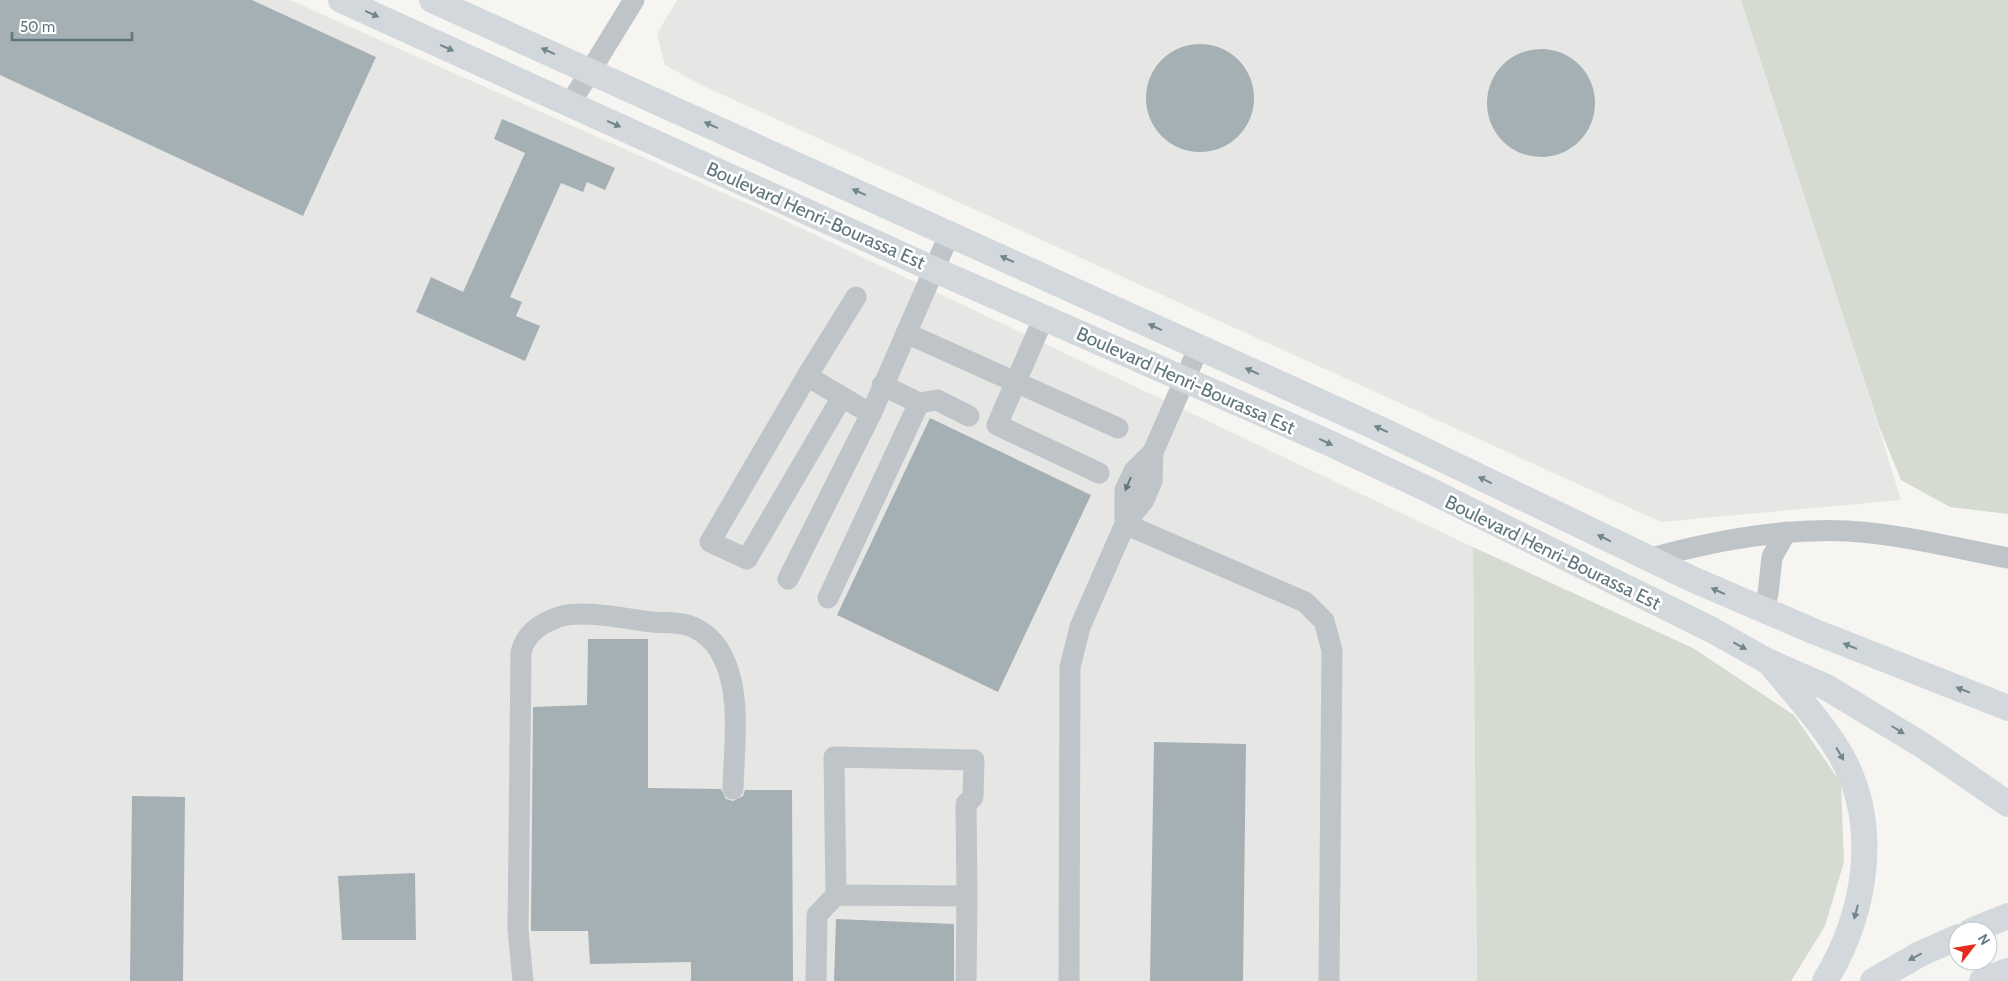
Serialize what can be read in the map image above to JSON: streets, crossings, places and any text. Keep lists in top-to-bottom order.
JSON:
{
  "streets": {
    "main road": ["Boulevard Henri-Bourassa Est"]
  },
  "scale_bar": "50 m",
  "north": "top right"
}
